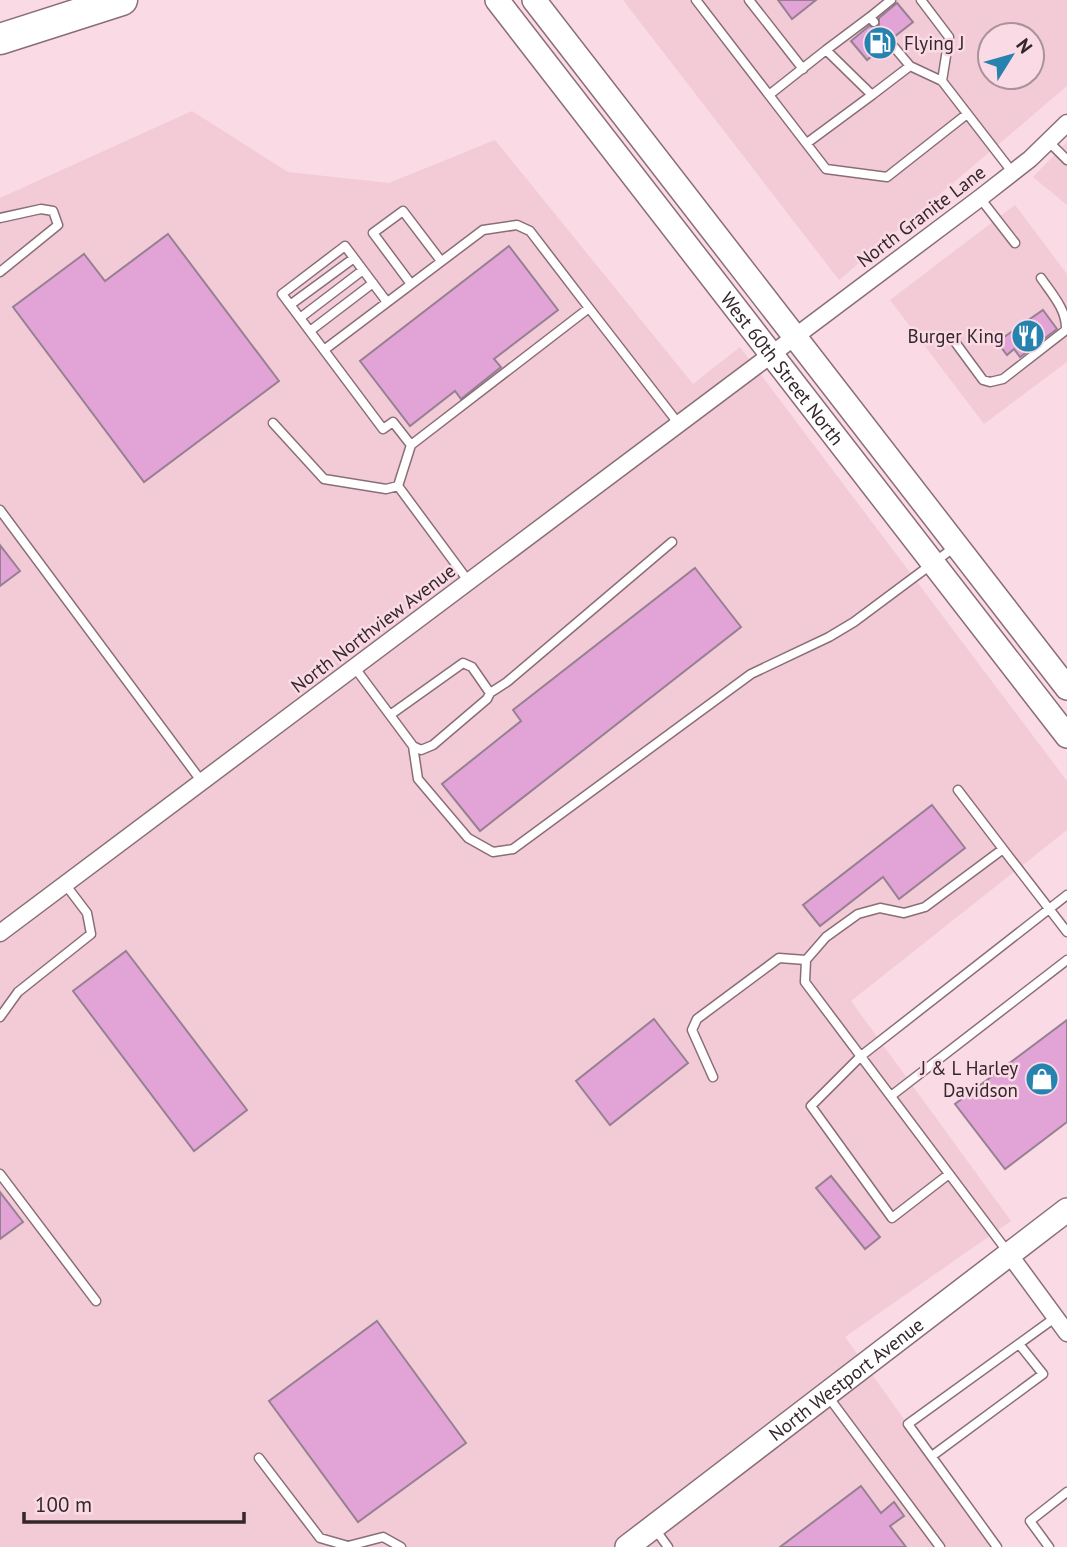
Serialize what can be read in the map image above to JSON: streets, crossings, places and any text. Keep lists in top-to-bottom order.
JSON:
{
  "streets": {
    "main road": ["West 60th Street North", "North Westport Avenue"],
    "street": ["North Granite Lane", "North Northview Avenue"]
  },
  "crossings": [
    ["North Granite Lane", "West 60th Street North"],
    ["North Granite Lane", "North Northview Avenue"],
    ["West 60th Street North", "North Northview Avenue"]
  ],
  "places": {
    "fuel station": ["Flying J"],
    "restaurant": ["Burger King"],
    "shop": ["J & L Harley Davidson"]
  },
  "scale_bar": "100 m",
  "north": "top right"
}
